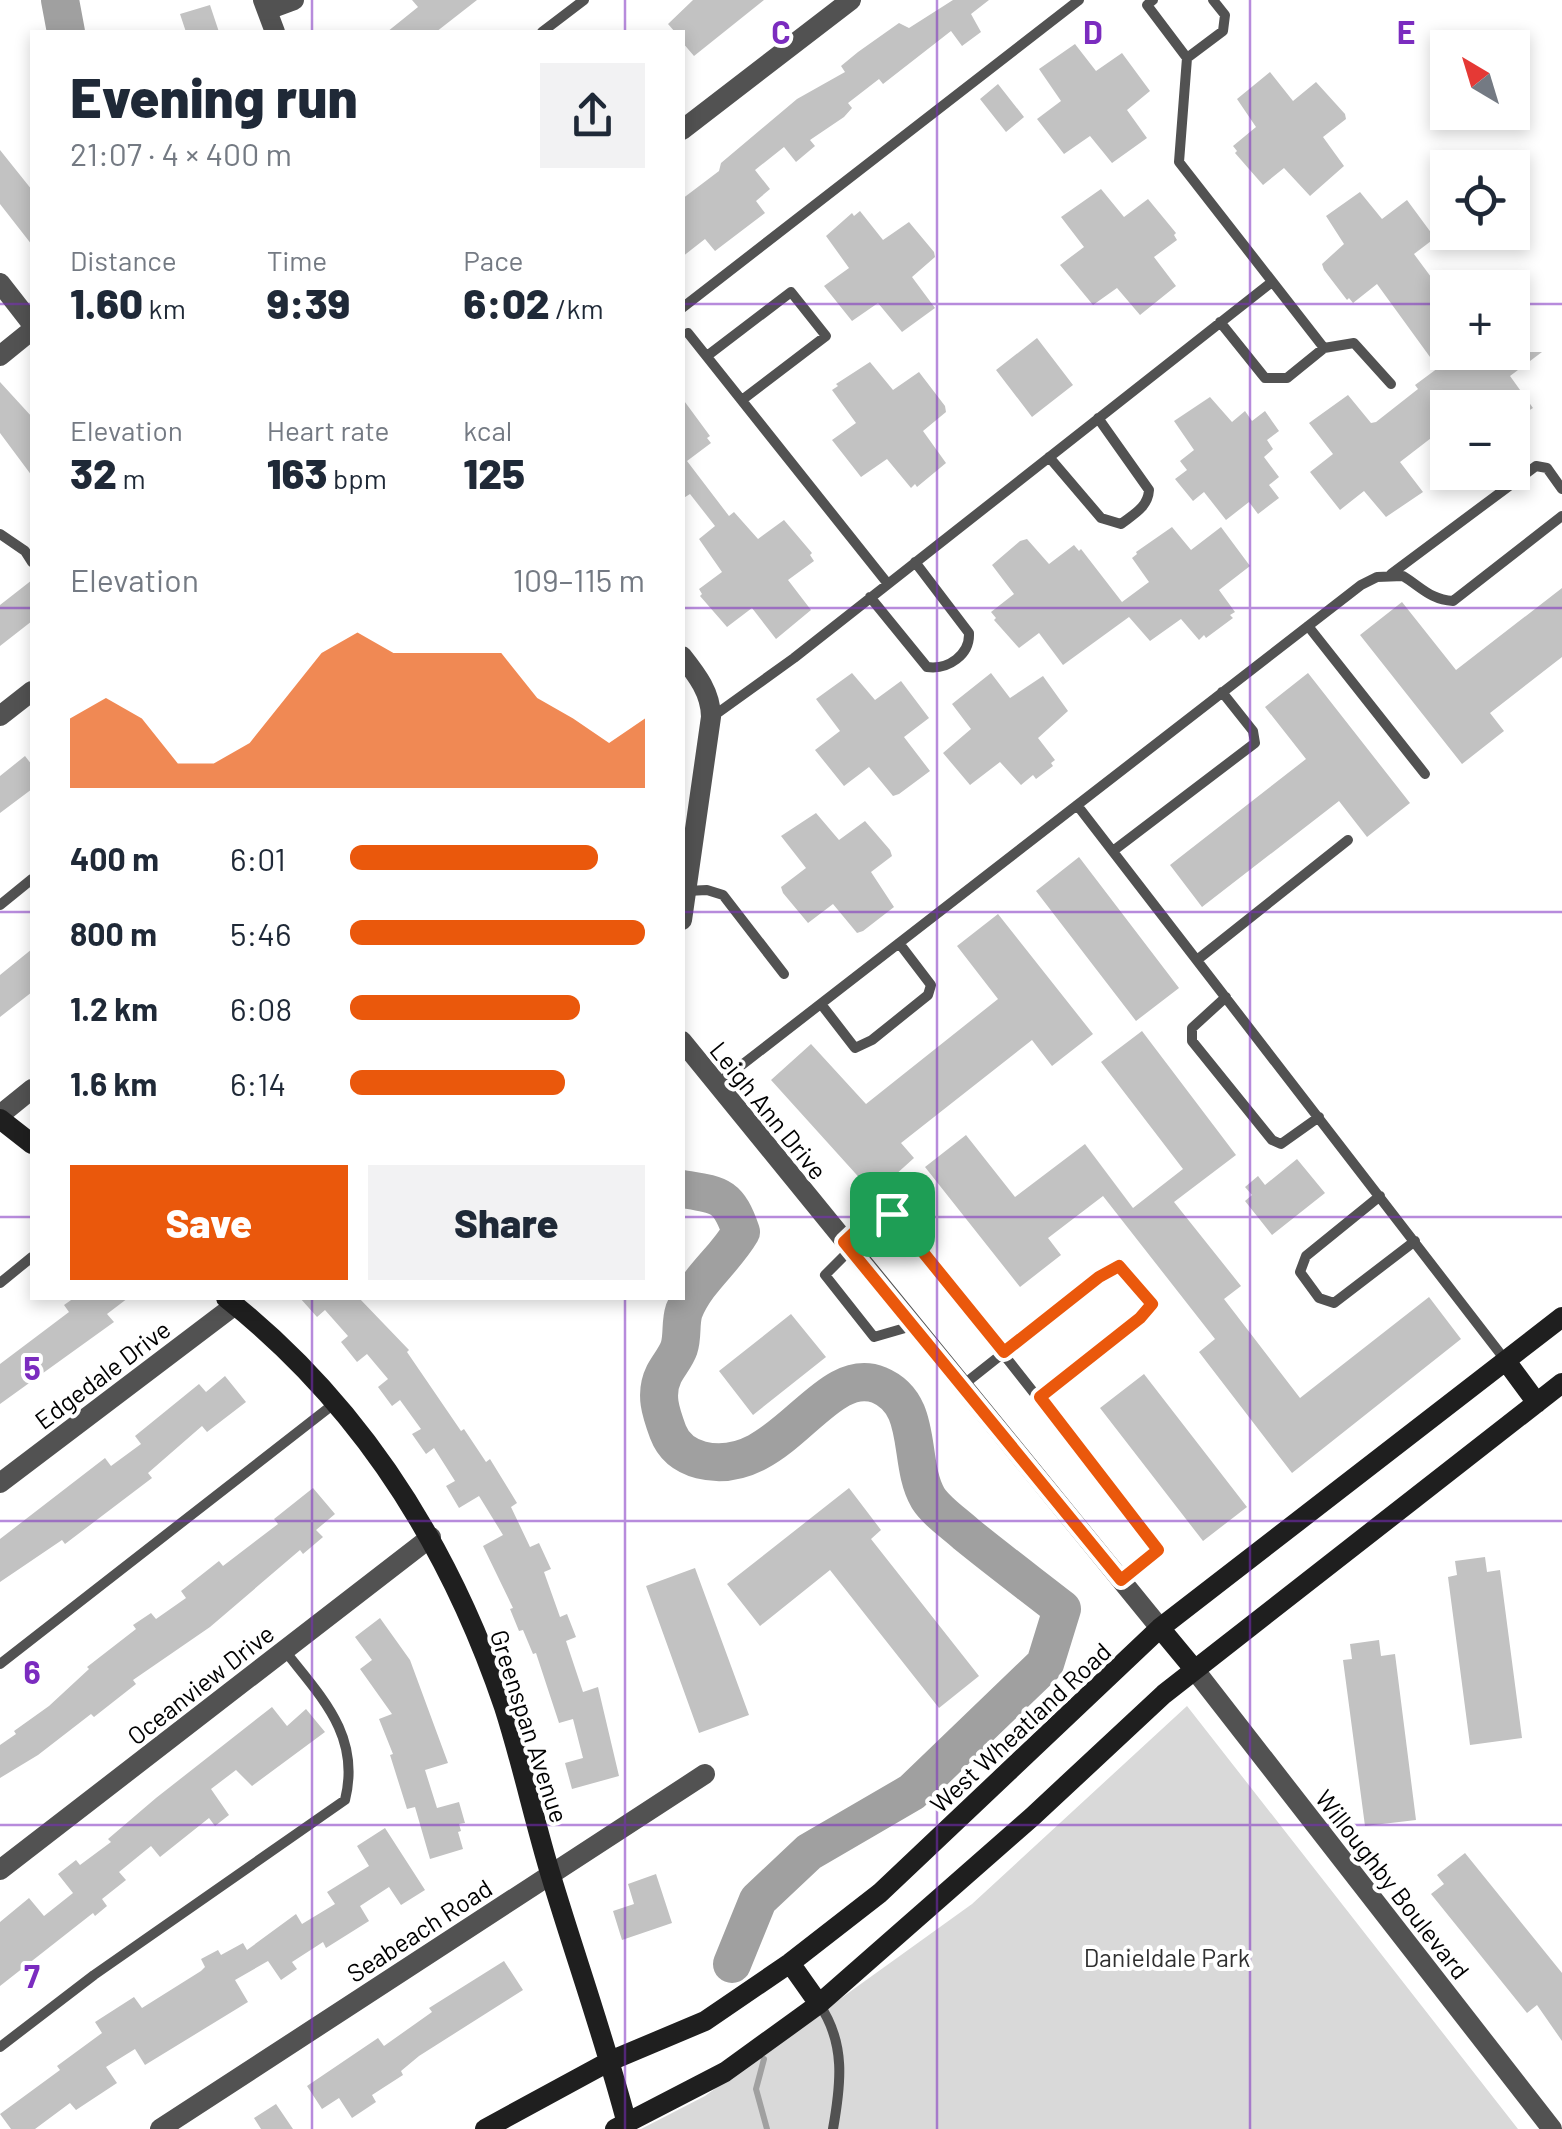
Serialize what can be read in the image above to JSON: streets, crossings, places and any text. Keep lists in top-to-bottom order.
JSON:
{
  "streets": {
    "main road": ["Greenspan Avenue", "West Wheatland Road"],
    "street": [
      "Leigh Ann Drive",
      "Edgedale Drive",
      "Oceanview Drive",
      "Willoughby Boulevard",
      "Seabeach Road"
    ]
  },
  "crossings": [
    ["Leigh Ann Drive", "West Wheatland Road"],
    ["Edgedale Drive", "Greenspan Avenue"],
    ["Oceanview Drive", "Greenspan Avenue"],
    ["Greenspan Avenue", "West Wheatland Road"],
    ["Greenspan Avenue", "Seabeach Road"]
  ],
  "parks": ["Danieldale Park"],
  "north": "top left",
  "page": {
    "map_buttons": ["+", "−"],
    "heading": ["Evening run", "21:07 · 4 × 400 m"],
    "stats": [
      ["Distance", "1.60 km"],
      ["Time", "9:39"],
      ["Pace", "6:02 /km"],
      ["Elevation", "32 m"],
      ["Heart rate", "163 bpm"],
      ["kcal", "125"]
    ],
    "chart": ["Elevation", "109–115 m"],
    "list": [
      {
        "name": "400 m",
        "note": "6:01"
      },
      {
        "name": "800 m",
        "note": "5:46"
      },
      {
        "name": "1.2 km",
        "note": "6:08"
      },
      {
        "name": "1.6 km",
        "note": "6:14"
      }
    ],
    "buttons": ["Save", "Share"]
  },
  "grid": {
    "columns": ["C", "D", "E"],
    "rows": ["5", "6", "7"]
  }
}
